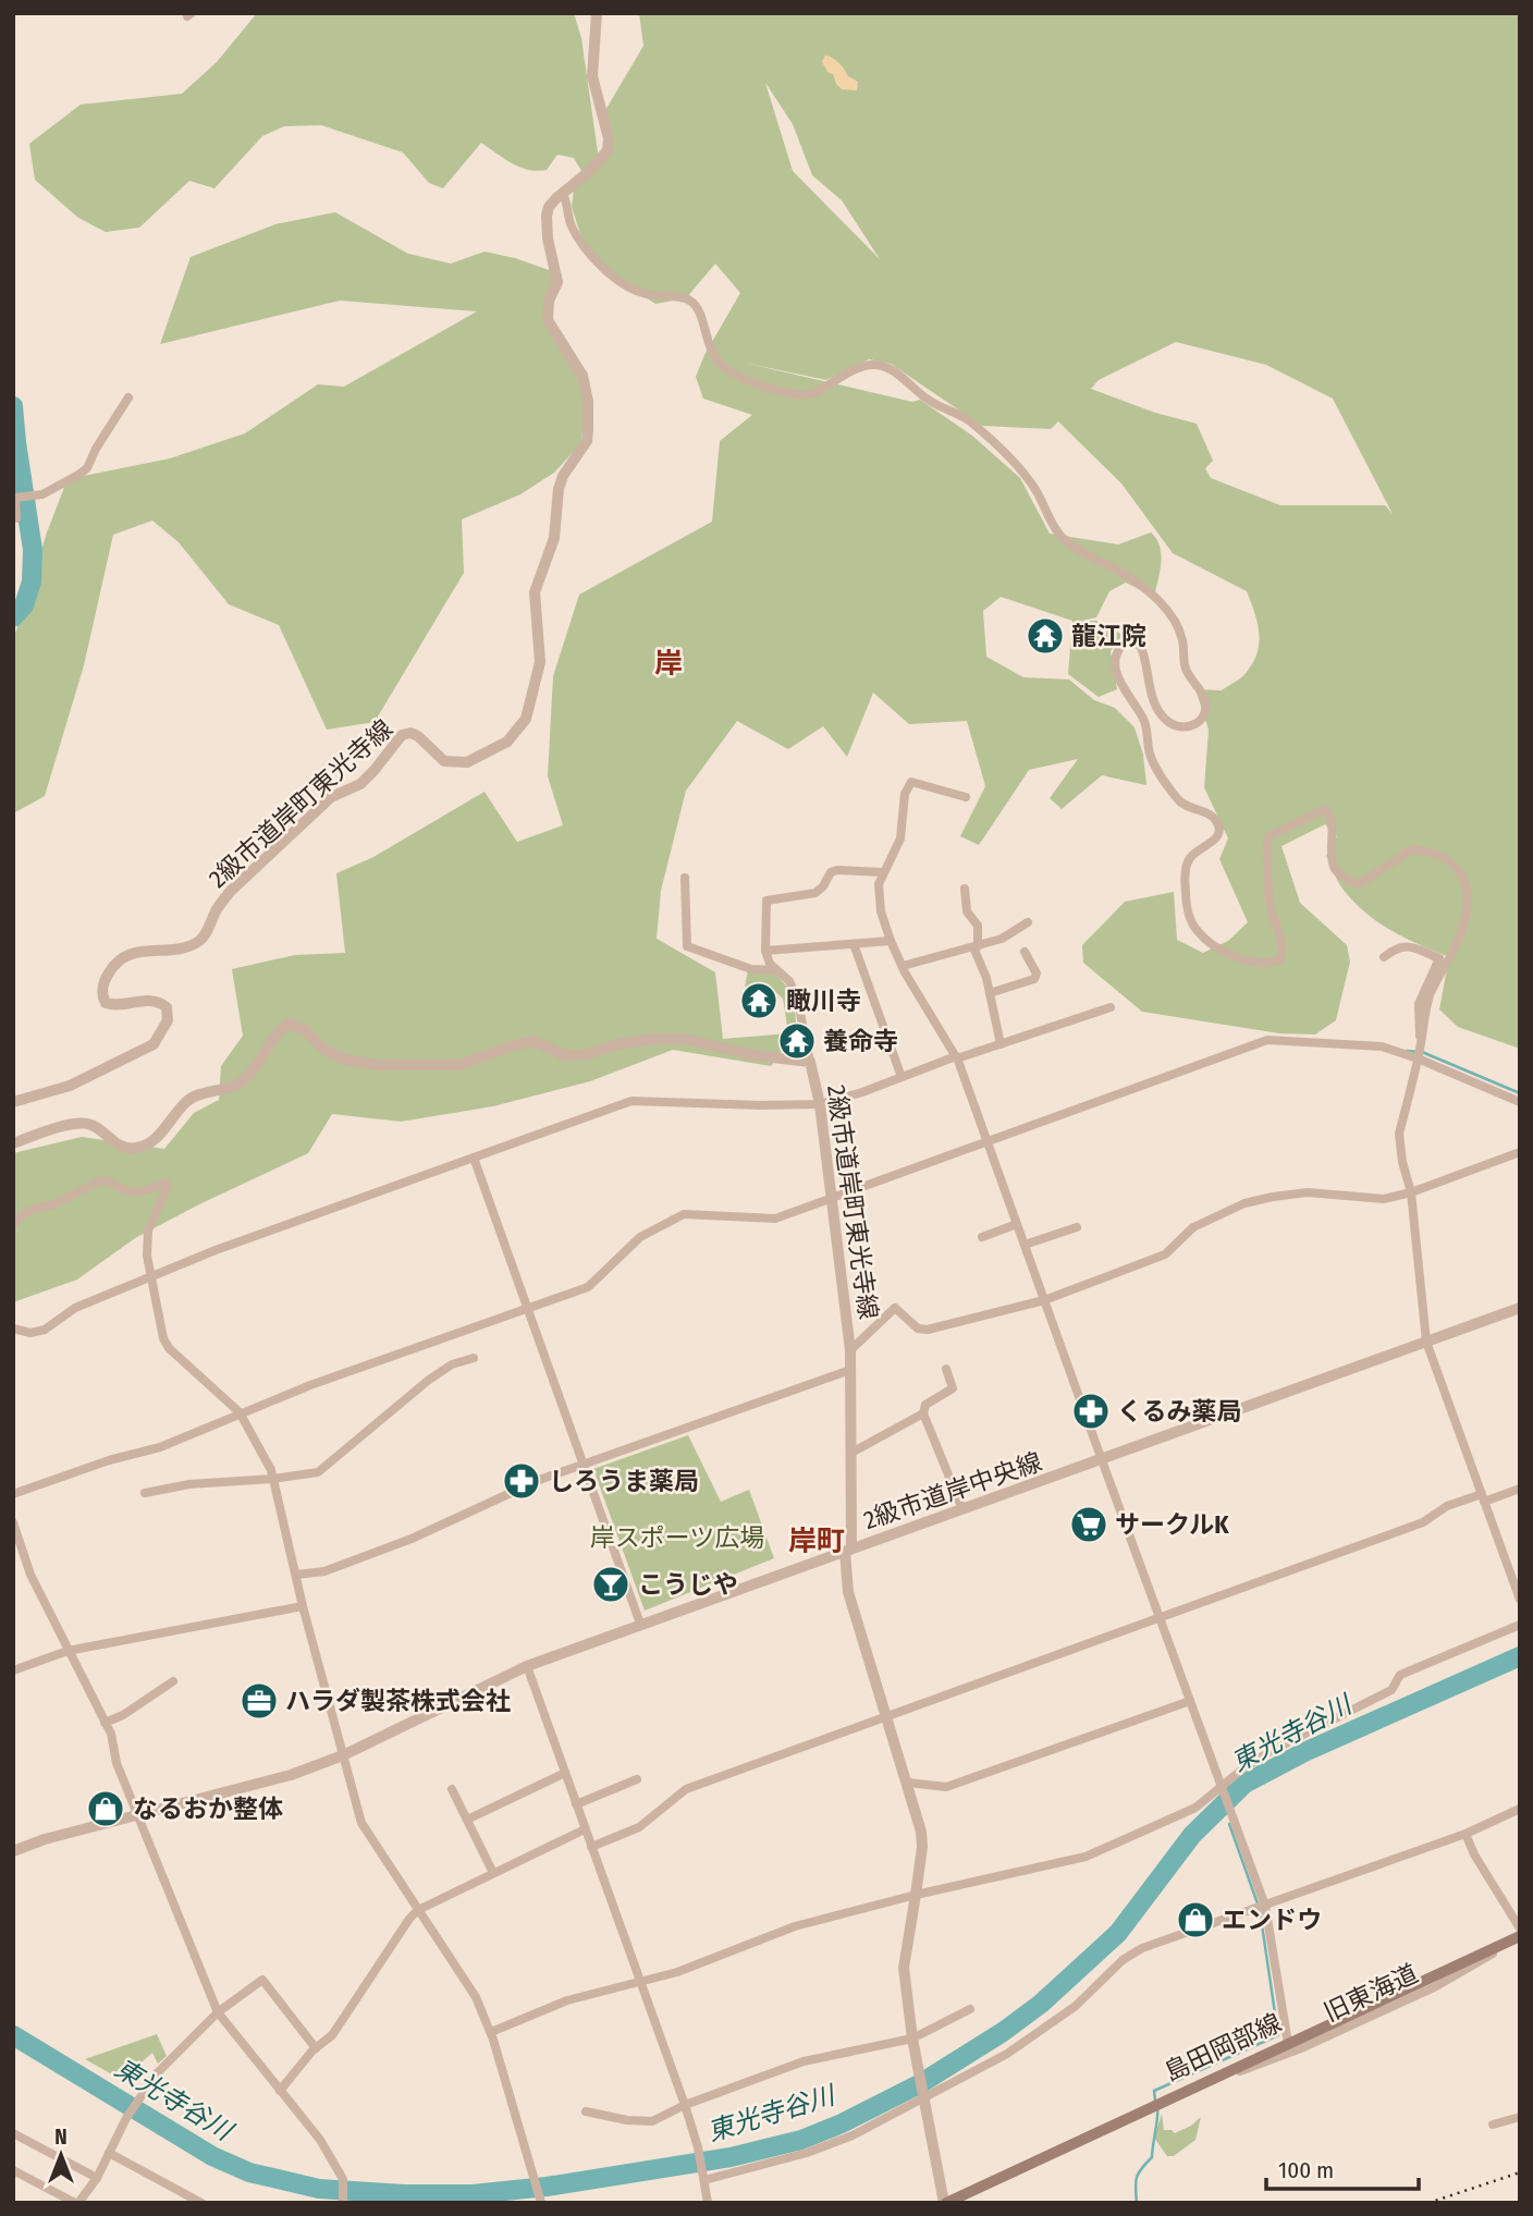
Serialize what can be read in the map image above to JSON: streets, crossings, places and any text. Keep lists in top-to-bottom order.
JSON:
{
  "streets": {
    "main road": ["島田岡部線"],
    "street": ["2級市道岸町東光寺線", "2級市道岸中央線", "旧東海道"]
  },
  "crossings": [
    ["2級市道岸町東光寺線", "2級市道岸中央線"],
    ["2級市道岸町東光寺線", "島田岡部線"],
    ["旧東海道", "島田岡部線"]
  ],
  "districts": ["岸", "岸町"],
  "water": ["東光寺谷川"],
  "parks": ["岸スポーツ広場"],
  "places": {
    "temple": ["龍江院", "瞰川寺", "養命寺"],
    "pharmacy": ["くるみ薬局", "しろうま薬局"],
    "supermarket": ["サークルK"],
    "bar": ["こうじや"],
    "office": ["ハラダ製茶株式会社"],
    "shop": ["なるおか整体", "エンドウ"]
  },
  "scale_bar": "100 m",
  "north": "top"
}
